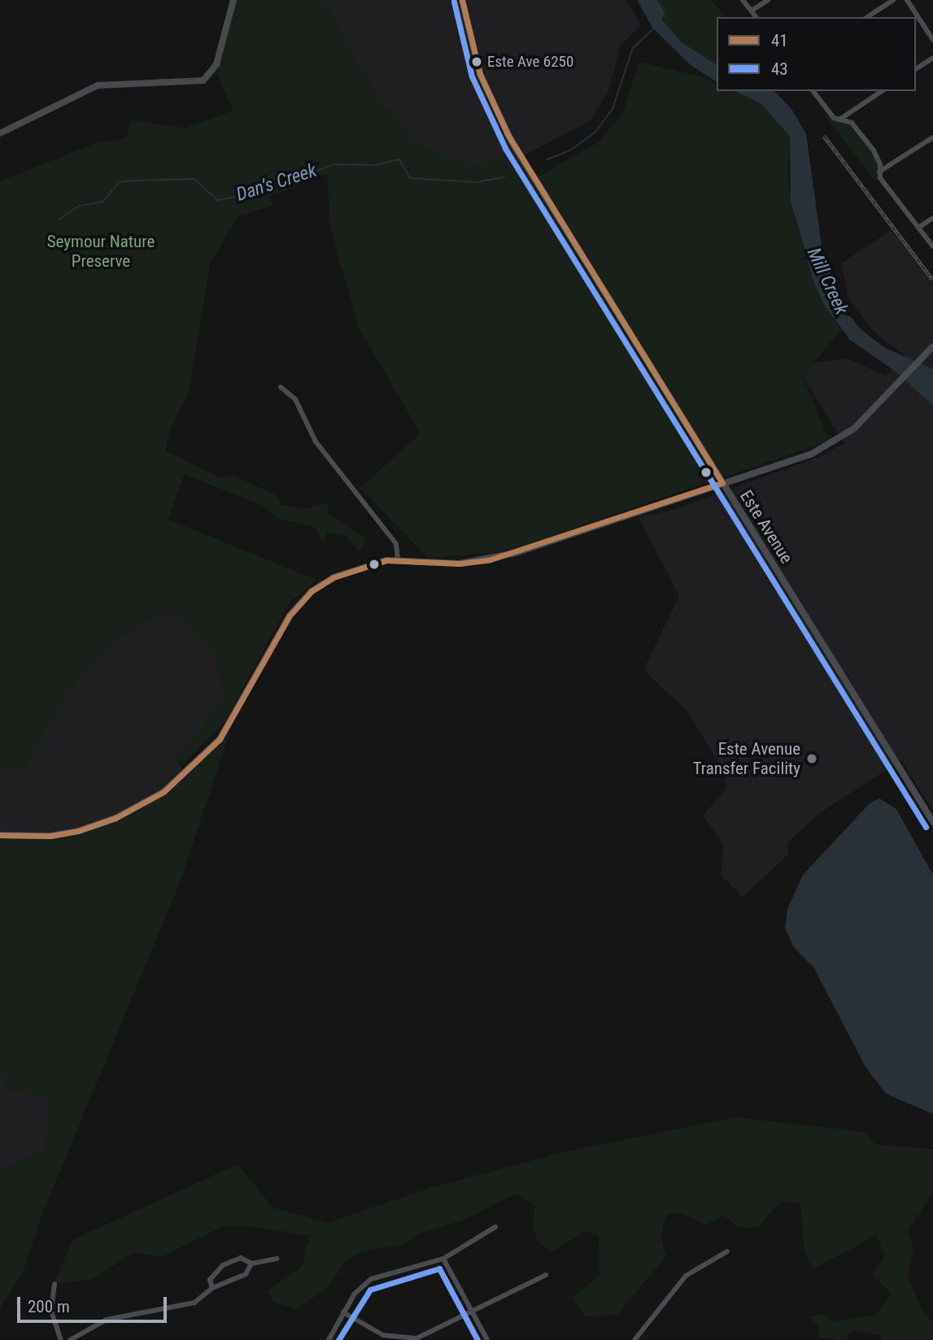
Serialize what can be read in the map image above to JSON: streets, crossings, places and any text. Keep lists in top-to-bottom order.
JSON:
{
  "streets": {
    "street": ["Este Avenue"]
  },
  "water": ["Dan’s Creek", "Mill Creek"],
  "parks": ["Seymour Nature Preserve"],
  "places": ["Este Ave 6250", "Este Avenue Transfer Facility"],
  "lines": ["transit line 41", "transit line 43"],
  "legend": ["41", "43"],
  "scale_bar": "200 m"
}
